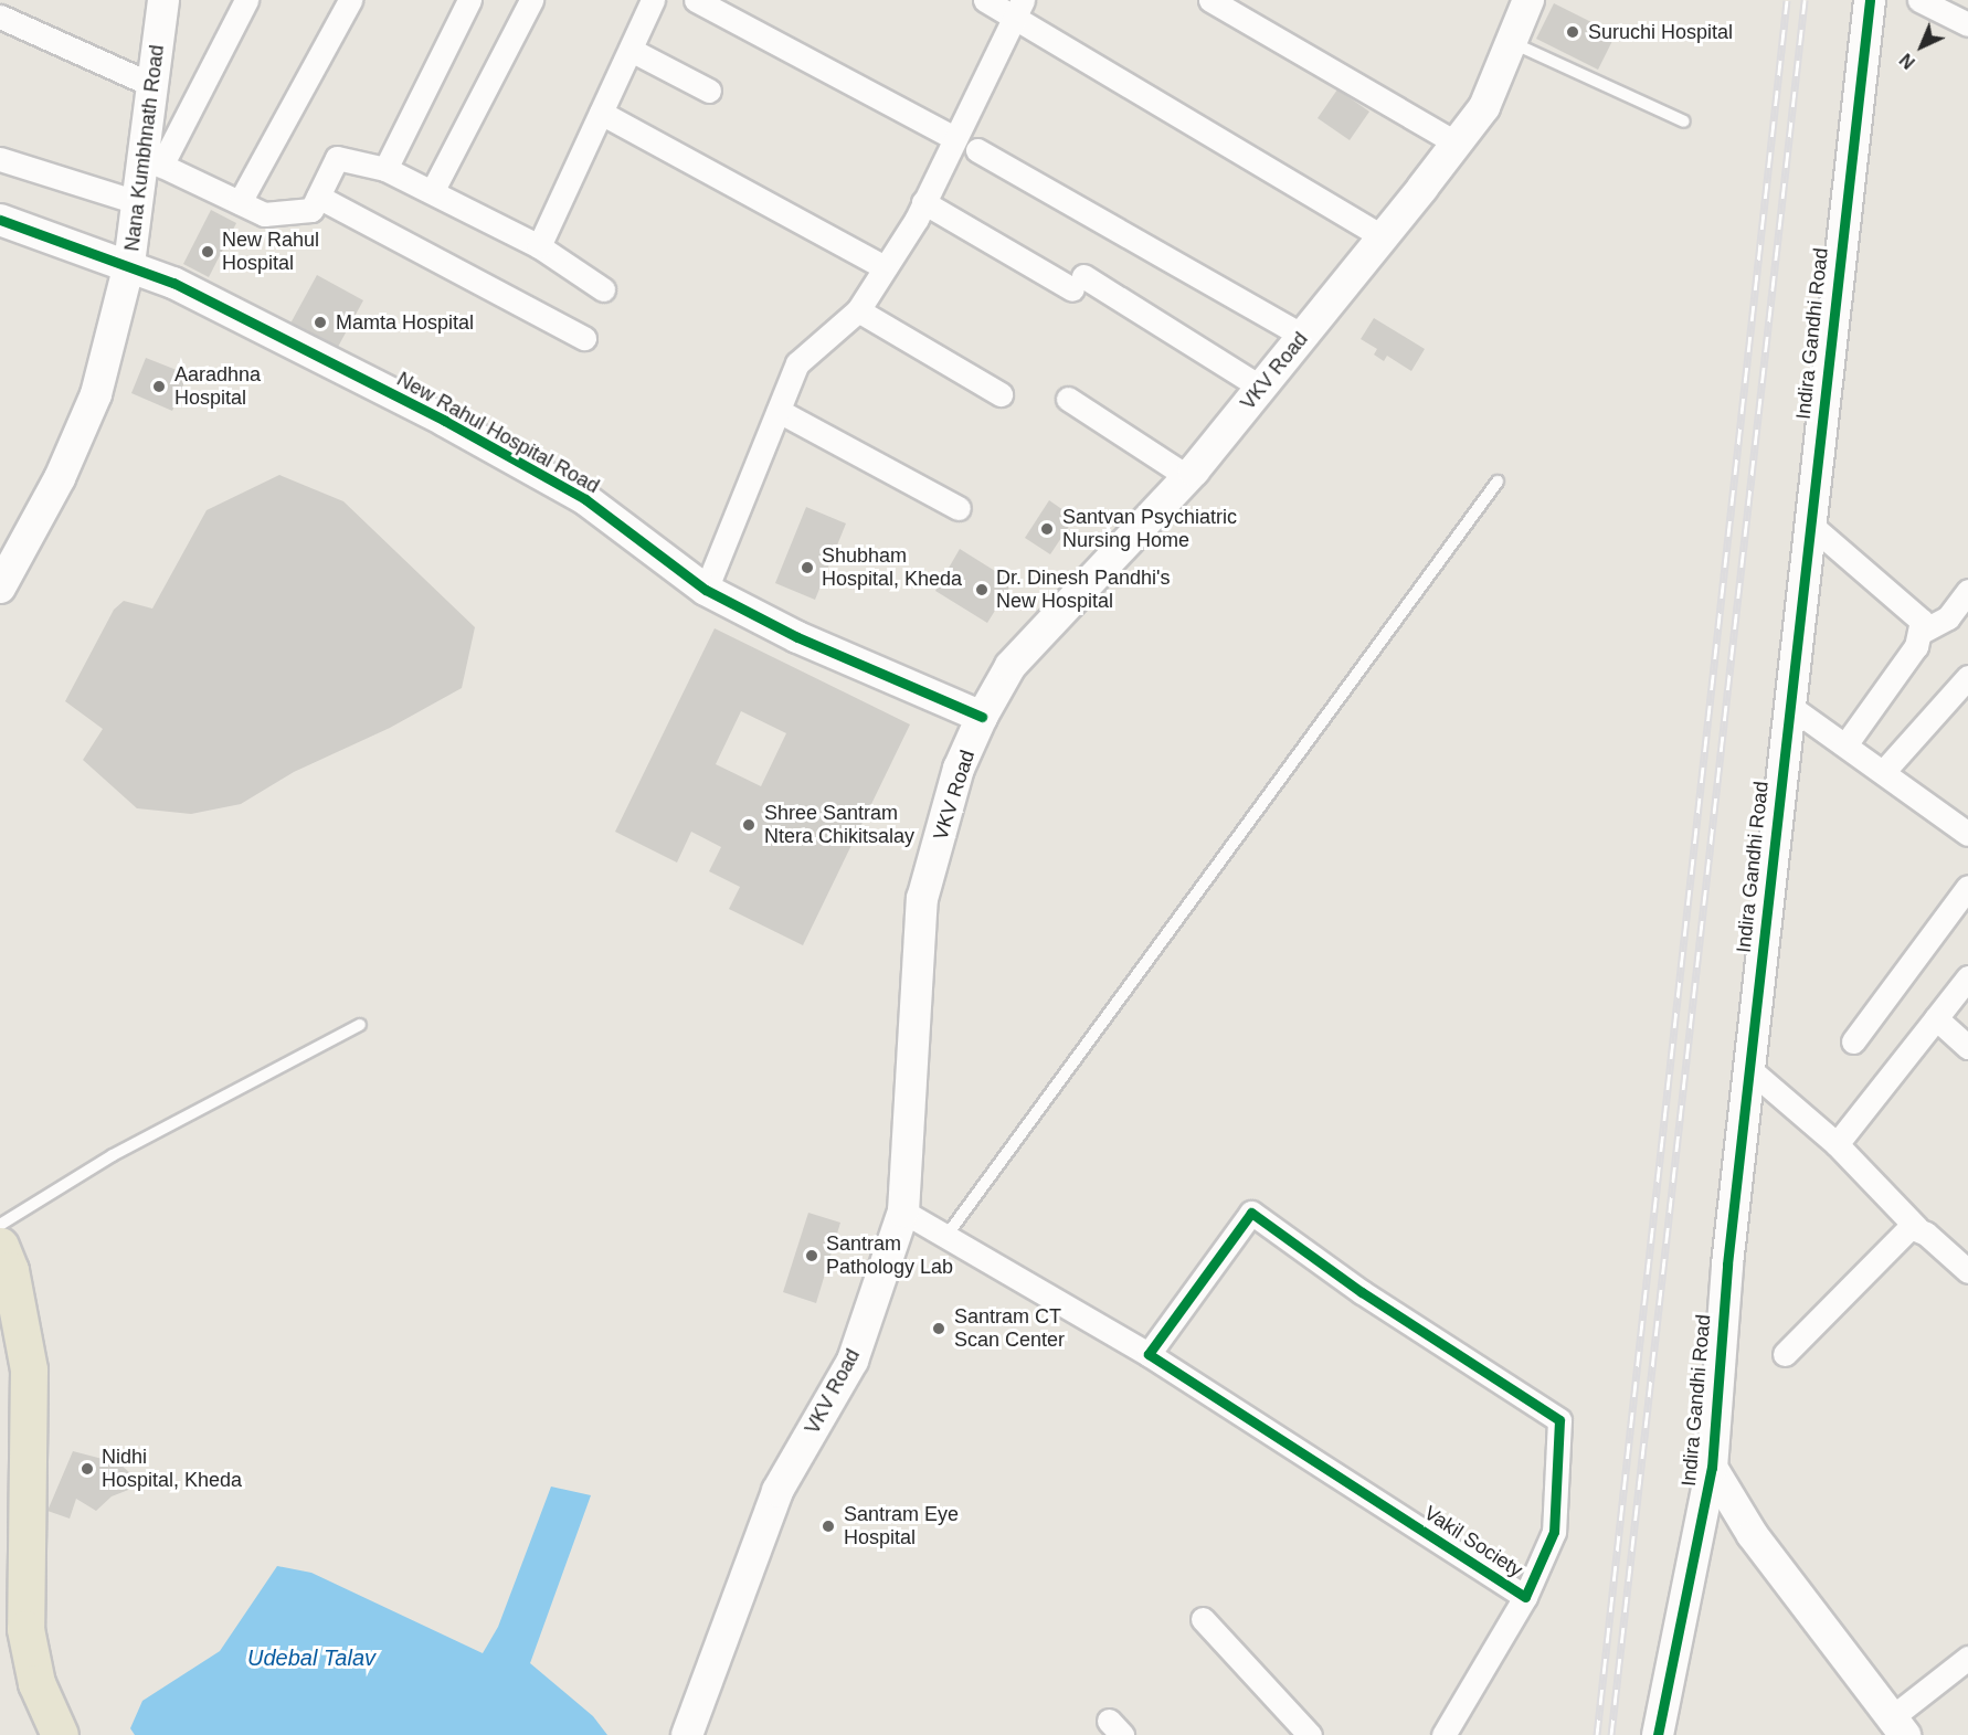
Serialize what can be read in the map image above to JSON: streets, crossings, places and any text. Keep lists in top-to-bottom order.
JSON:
{
  "streets": {
    "street": [
      "Nana Kumbhnath Road",
      "Indira Gandhi Road",
      "VKV Road",
      "New Rahul Hospital Road",
      "Vakil Society"
    ]
  },
  "crossings": [
    ["Nana Kumbhnath Road", "New Rahul Hospital Road"],
    ["VKV Road", "New Rahul Hospital Road"]
  ],
  "water": ["Udebal Talav"],
  "places": [
    "Suruchi Hospital",
    "New Rahul Hospital",
    "Mamta Hospital",
    "Aaradhna Hospital",
    "Santvan Psychiatric Nursing Home",
    "Shubham Hospital, Kheda",
    "Dr. Dinesh Pandhi's New Hospital",
    "Shree Santram Ntera Chikitsalay",
    "Santram Pathology Lab",
    "Santram CT Scan Center",
    "Nidhi Hospital, Kheda",
    "Santram Eye Hospital"
  ],
  "north": "bottom left"
}
